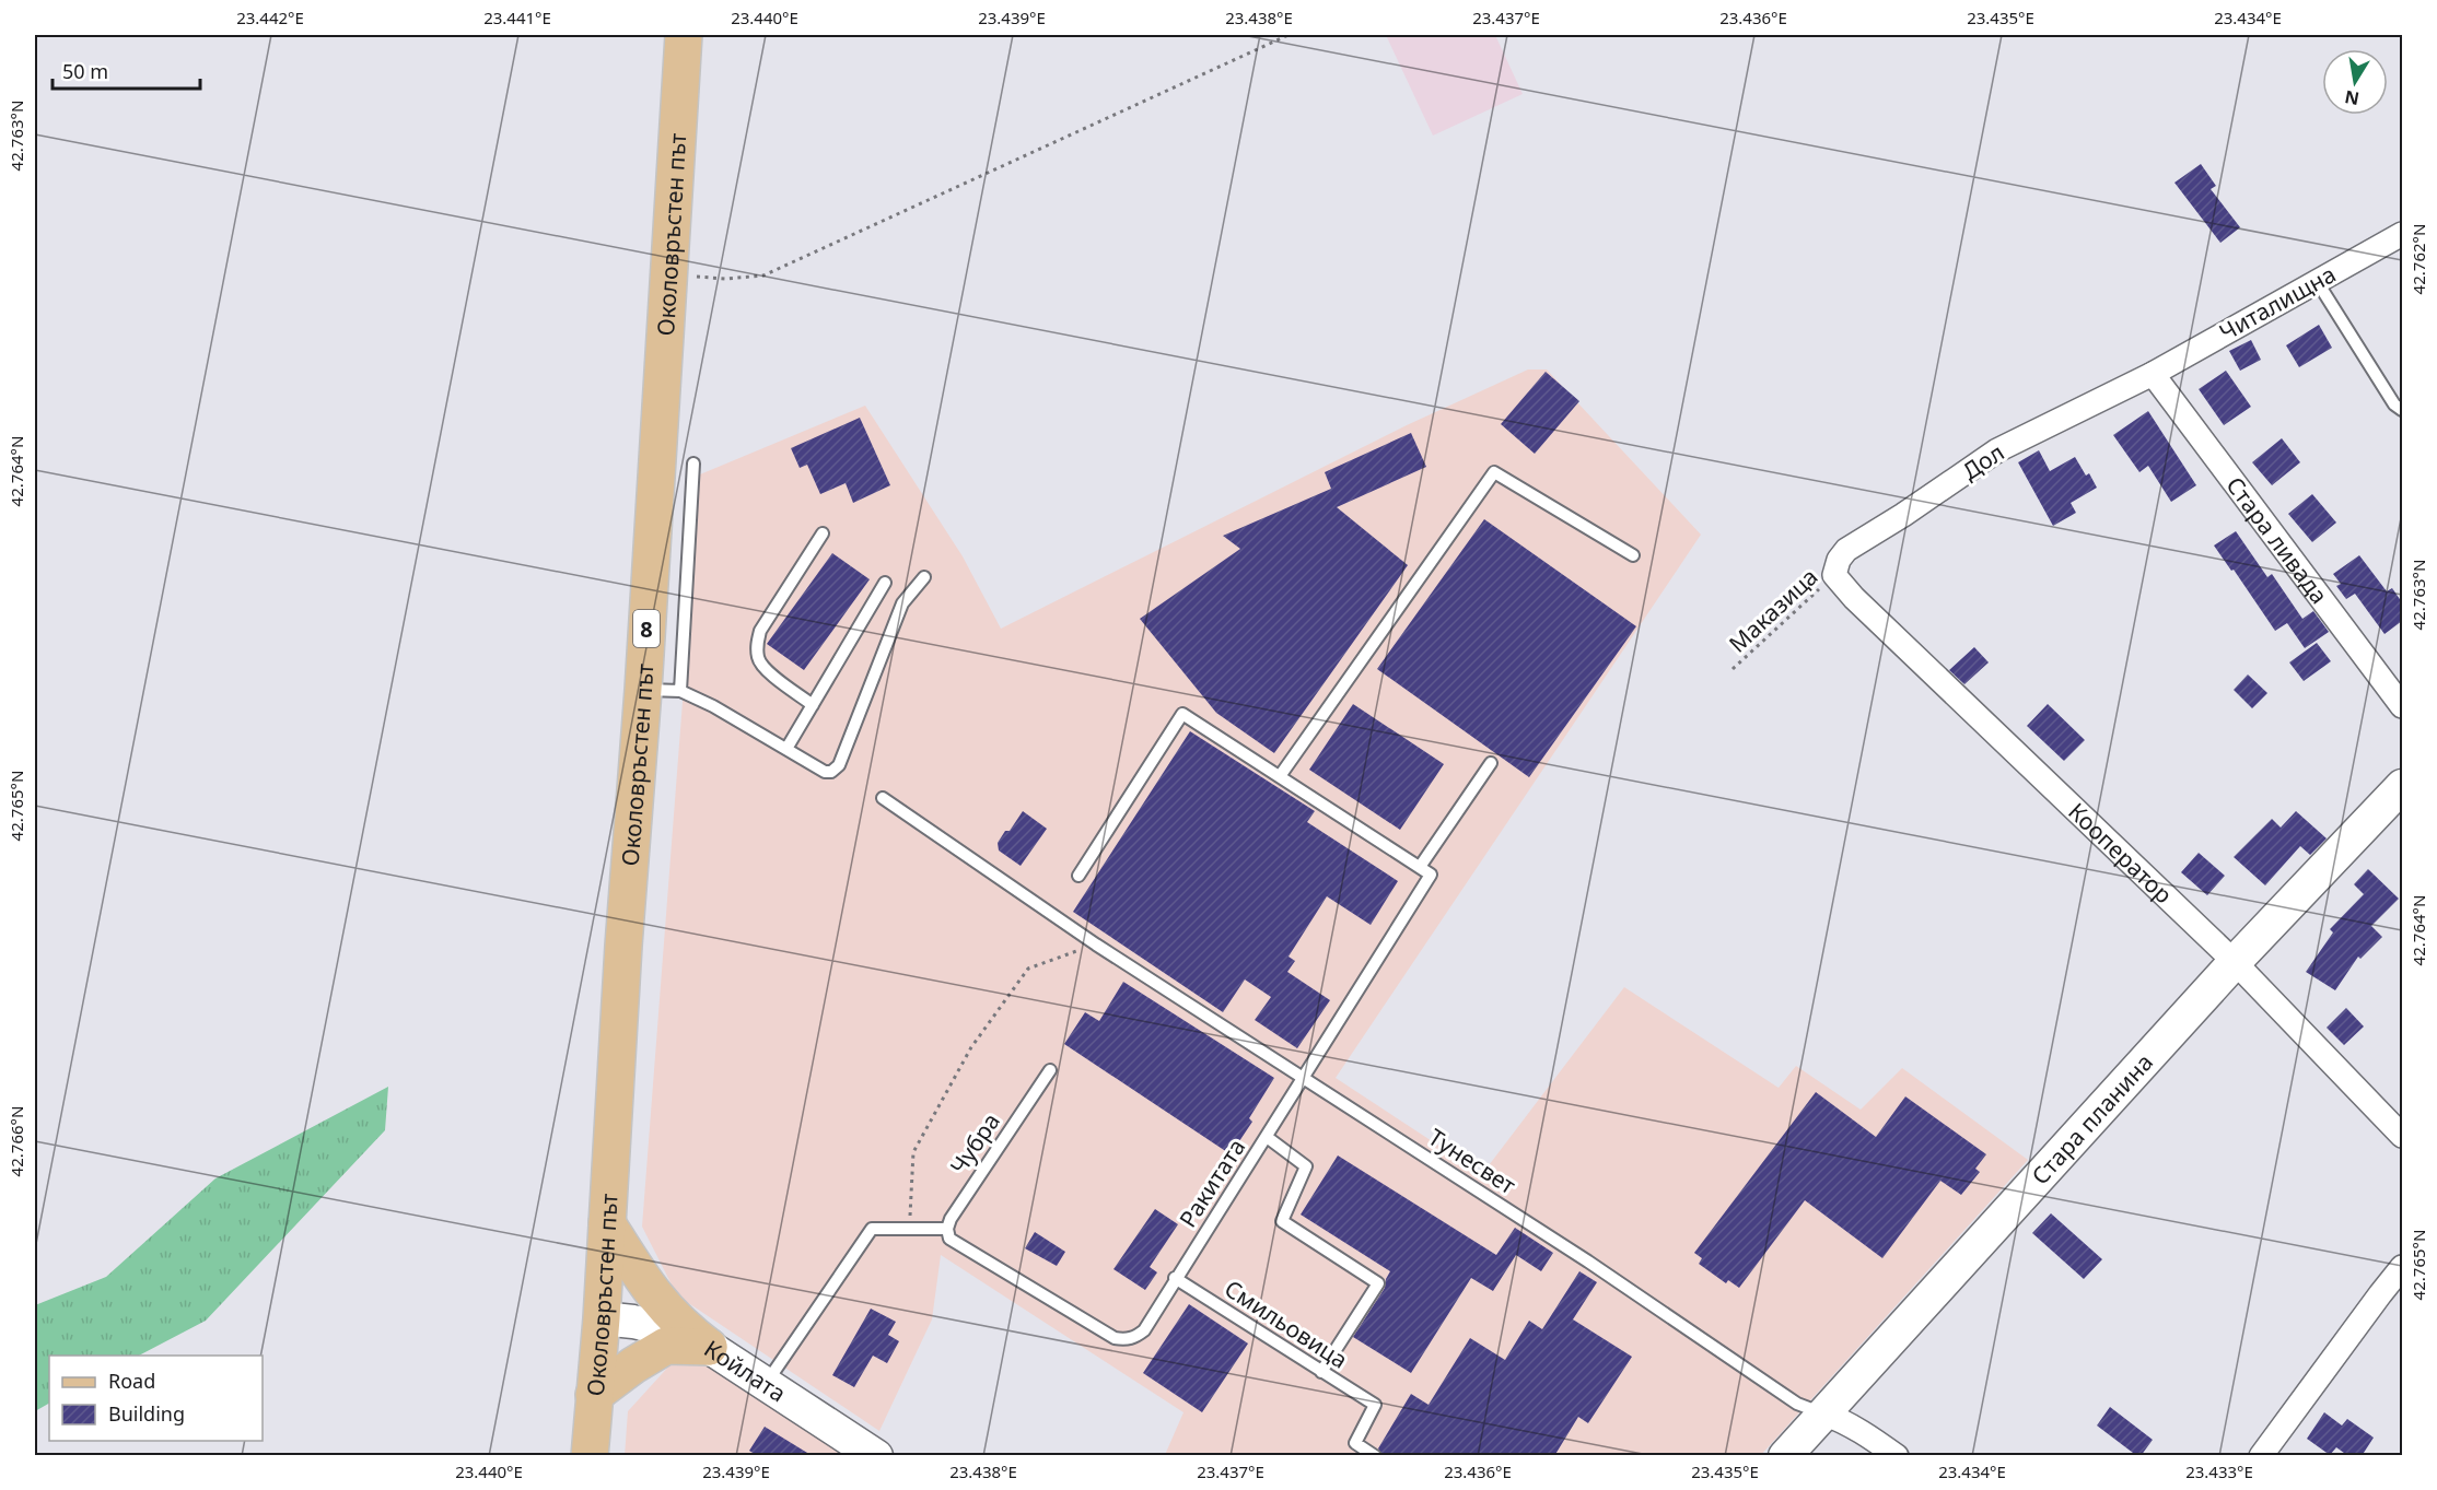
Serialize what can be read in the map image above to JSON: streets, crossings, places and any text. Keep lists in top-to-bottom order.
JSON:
{
  "streets": {
    "main road": ["Околовръстен път", "8"],
    "street": [
      "Читалищна",
      "Дол",
      "Стара ливада",
      "Кооператор",
      "Стара планина",
      "Койлата"
    ],
    "lane": [
      "Чубра",
      "Тунесвет",
      "Ракитата",
      "Смильовица"
    ],
    "path": ["Маказица"]
  },
  "crossings": [
    ["Околовръстен път", "Койлата"],
    ["Читалищна", "Дол"],
    ["Читалищна", "Стара ливада"],
    ["Дол", "Стара ливада"],
    ["Дол", "Маказица"],
    ["Дол", "Кооператор"],
    ["Маказица", "Кооператор"],
    ["Кооператор", "Стара планина"],
    ["Стара планина", "Тунесвет"],
    ["Чубра", "Ракитата"],
    ["Тунесвет", "Ракитата"],
    ["Ракитата", "Смильовица"]
  ],
  "legend": ["Road", "Building"],
  "scale_bar": "50 m",
  "north": "bottom",
  "coordinates": [
    "23.442°E",
    "23.441°E",
    "23.440°E",
    "23.439°E",
    "23.438°E",
    "23.437°E",
    "23.436°E",
    "23.435°E",
    "23.434°E",
    "42.763°N",
    "42.762°N",
    "42.764°N",
    "42.765°N",
    "42.766°N",
    "23.433°E"
  ]
}
